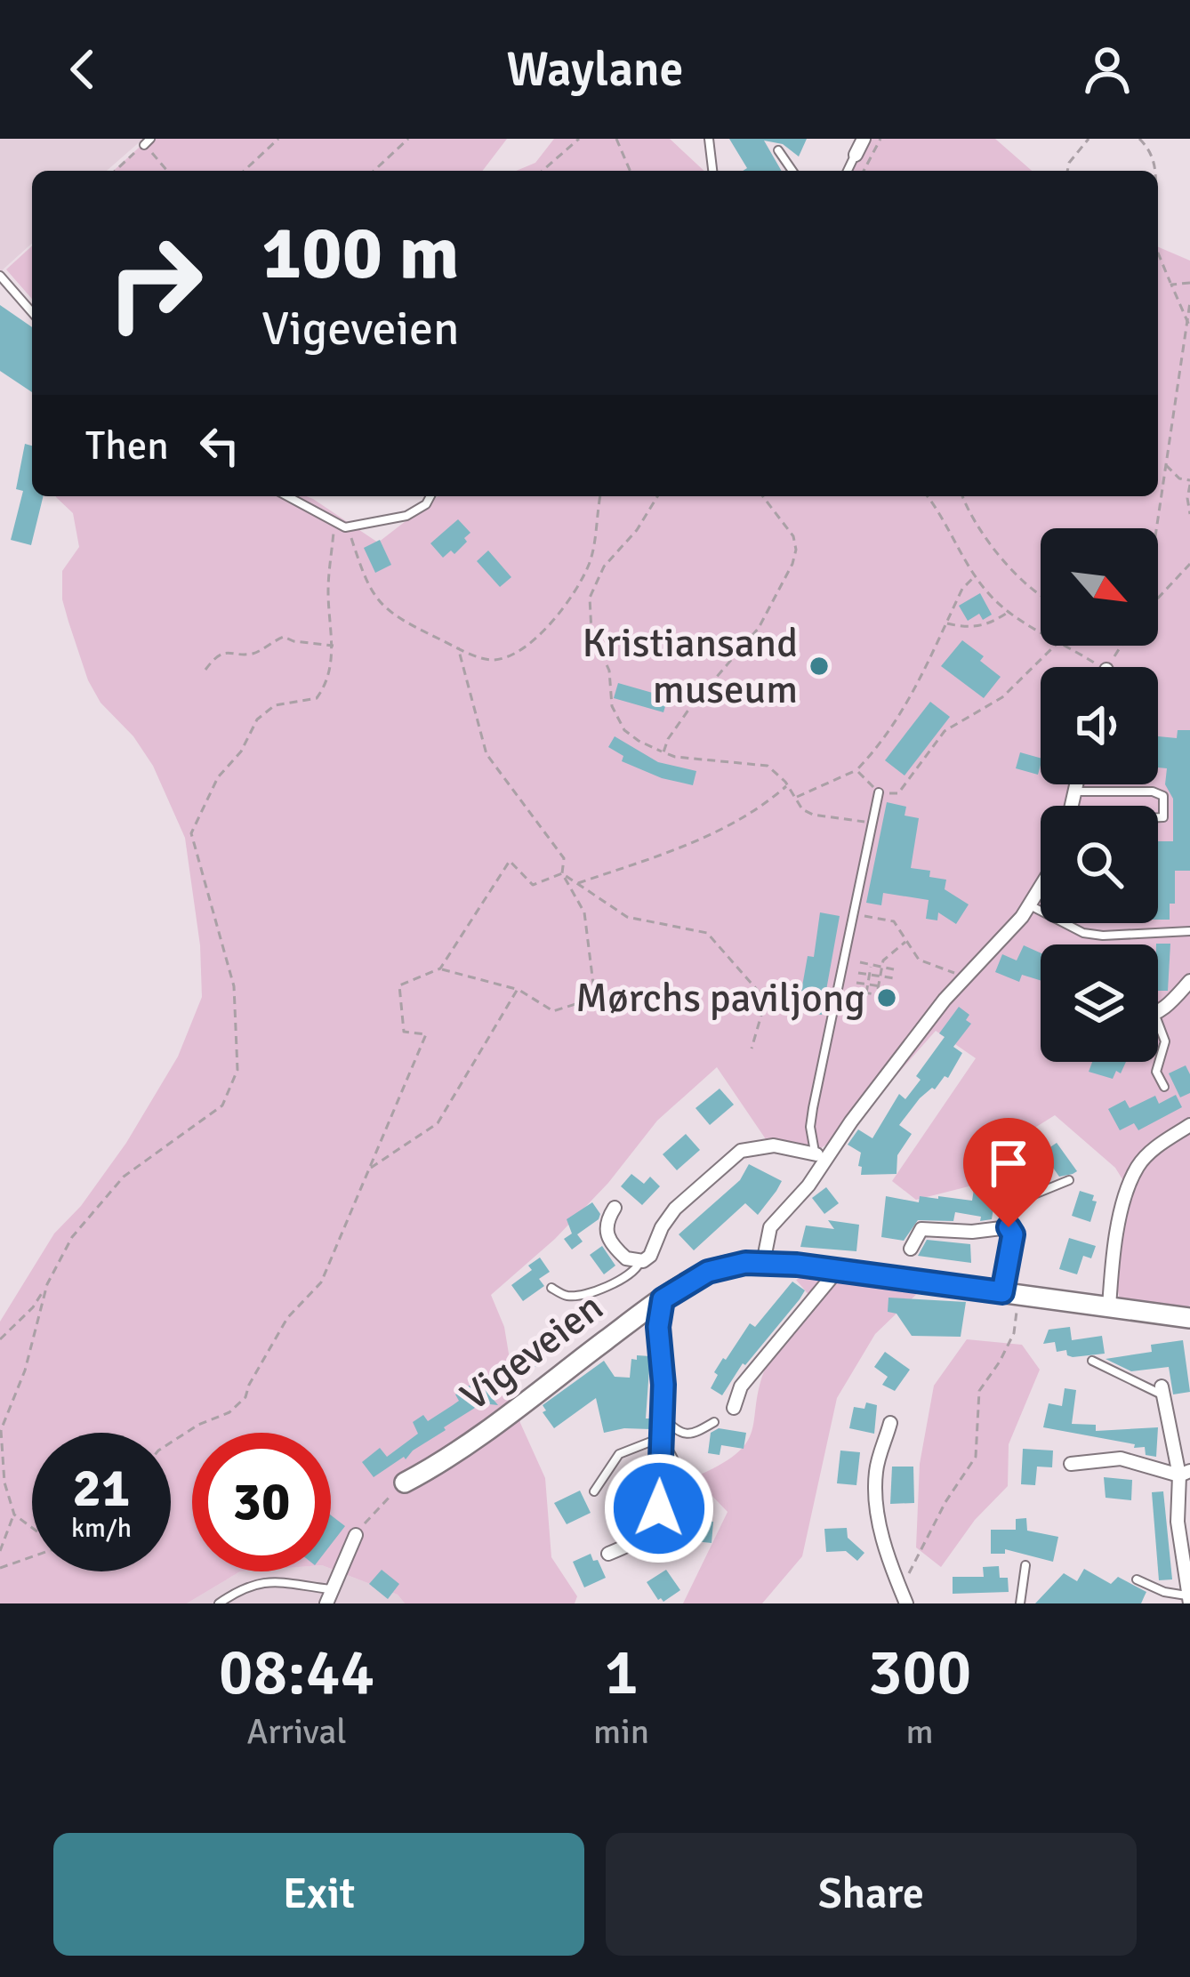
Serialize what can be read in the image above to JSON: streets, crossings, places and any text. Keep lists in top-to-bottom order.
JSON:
{
  "streets": {
    "street": ["Vigeveien"]
  },
  "places": ["Kristiansand museum", "Mørchs paviljong"],
  "north": "bottom right",
  "page": {
    "header": "Waylane",
    "turn": ["100 m", "Vigeveien"],
    "then": "Then",
    "speed": "21 km/h",
    "limit": "30",
    "eta": [
      "08:44",
      "Arrival",
      "1",
      "min",
      "300",
      "m"
    ],
    "buttons": ["Exit", "Share"]
  }
}
